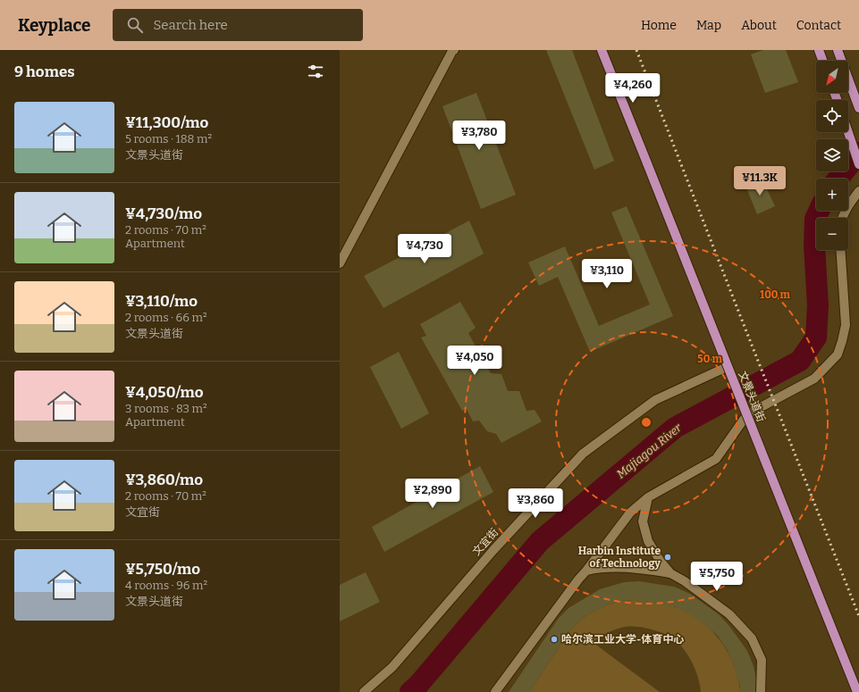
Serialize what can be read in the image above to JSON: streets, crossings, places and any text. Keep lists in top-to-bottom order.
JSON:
{
  "streets": {
    "main road": ["文景头道街"],
    "street": ["文宜街"]
  },
  "crossings": [
    ["文景头道街", "文宜街"]
  ],
  "water": ["Majiagou River"],
  "places": ["Harbin Institute of Technology", "哈尔滨工业大学-体育中心"],
  "north": "bottom left",
  "page": {
    "header": "Keyplace",
    "search": "Search here",
    "nav": [
      "Home",
      "Map",
      "About",
      "Contact"
    ],
    "heading": "9 homes",
    "map_buttons": ["+", "−"],
    "price": [
      "¥4,260",
      "¥3,780",
      "¥11.3K",
      "¥4,730",
      "¥3,110",
      "¥4,050",
      "¥2,890",
      "¥3,860",
      "¥5,750"
    ],
    "list": [
      {
        "name": "¥11,300/mo",
        "note": "5 rooms · 188 m² · 文景头道街"
      },
      {
        "name": "¥4,730/mo",
        "note": "2 rooms · 70 m² · Apartment"
      },
      {
        "name": "¥3,110/mo",
        "note": "2 rooms · 66 m² · 文景头道街"
      },
      {
        "name": "¥4,050/mo",
        "note": "3 rooms · 83 m² · Apartment"
      },
      {
        "name": "¥3,860/mo",
        "note": "2 rooms · 70 m² · 文宜街"
      },
      {
        "name": "¥5,750/mo",
        "note": "4 rooms · 96 m² · 文景头道街"
      }
    ]
  },
  "rings": ["100 m", "50 m"]
}
